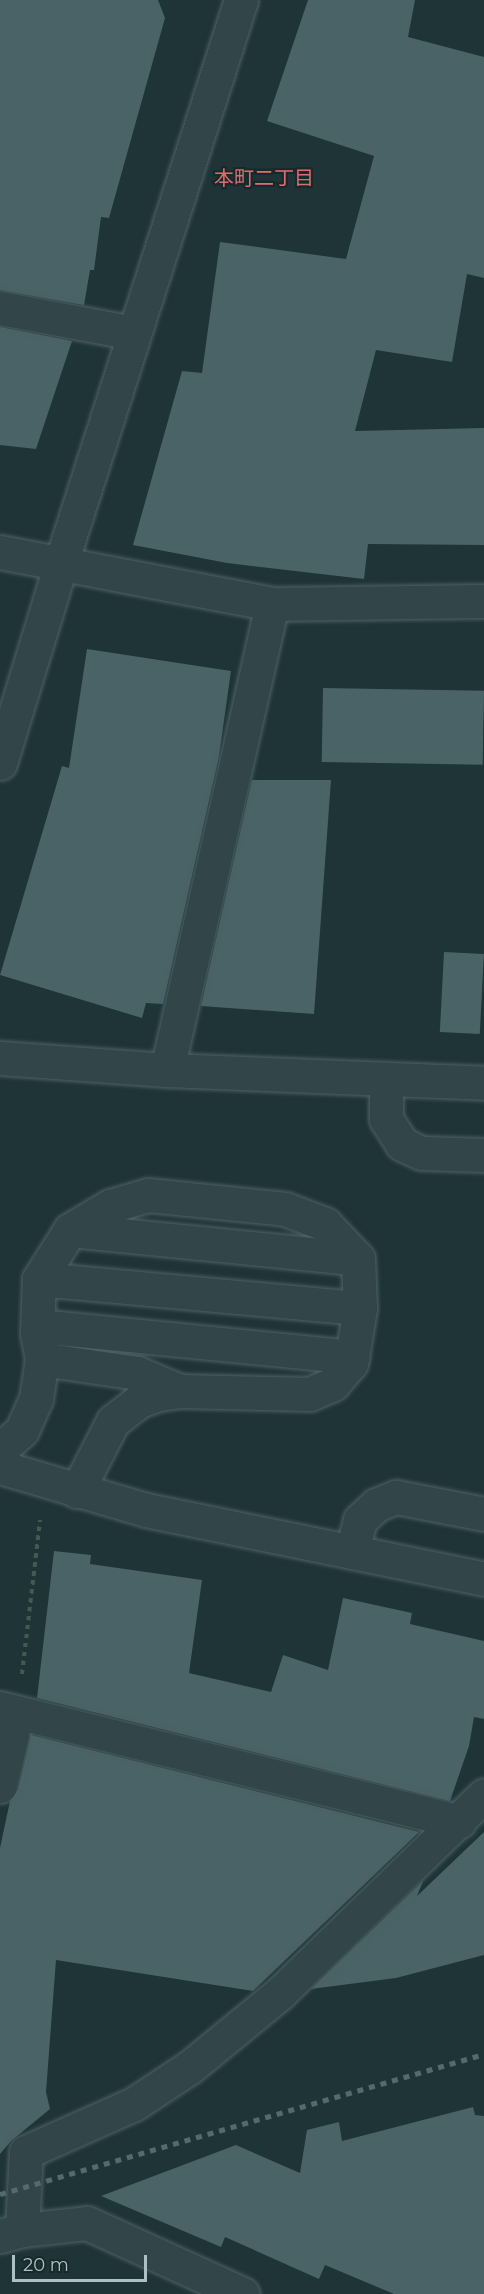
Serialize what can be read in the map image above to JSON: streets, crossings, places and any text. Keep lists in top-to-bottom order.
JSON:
{
  "districts": ["本町二丁目"],
  "scale_bar": "20 m"
}
